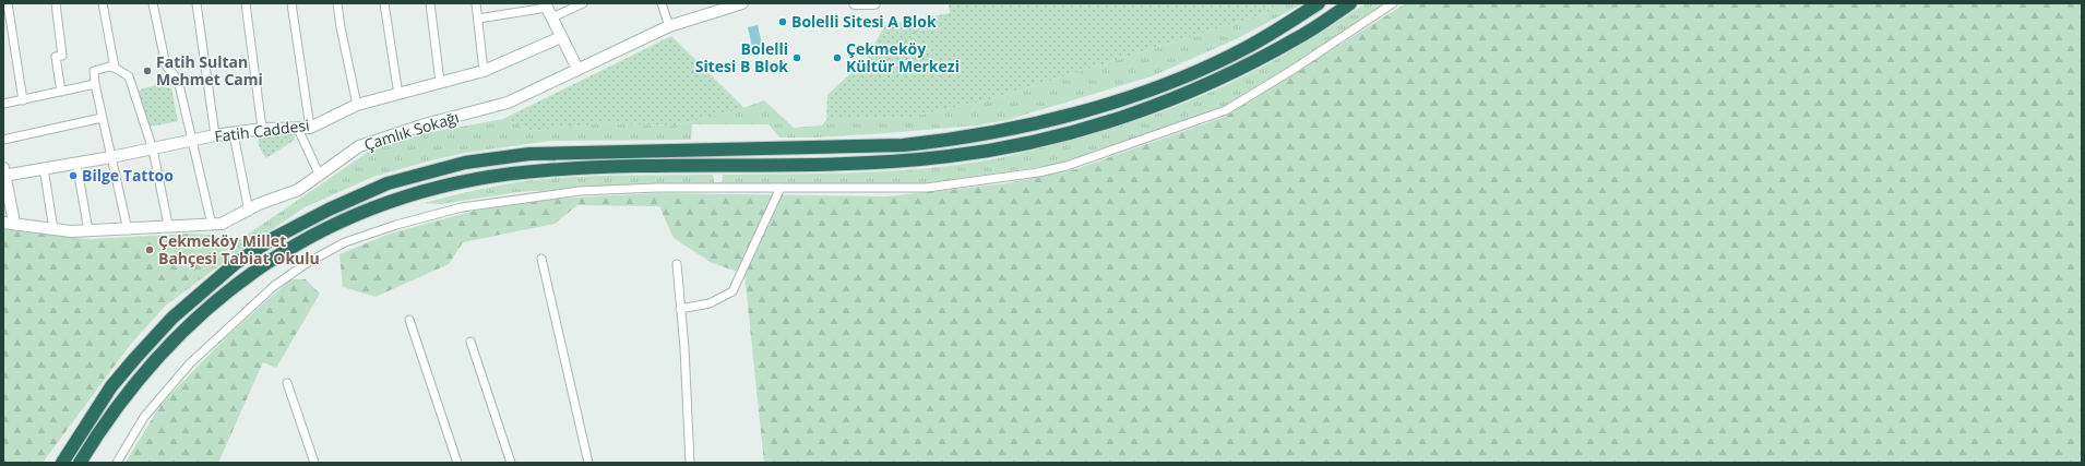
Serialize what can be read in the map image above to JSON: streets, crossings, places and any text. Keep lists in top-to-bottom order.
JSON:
{
  "streets": {
    "street": ["Fatih Caddesi", "Çamlık Sokağı"]
  },
  "places": [
    "Bolelli Sitesi A Blok",
    "Bolelli Sitesi B Blok",
    "Çekmeköy Kültür Merkezi",
    "Fatih Sultan Mehmet Cami",
    "Bilge Tattoo",
    "Çekmeköy Millet Bahçesi Tabiat Okulu"
  ]
}
